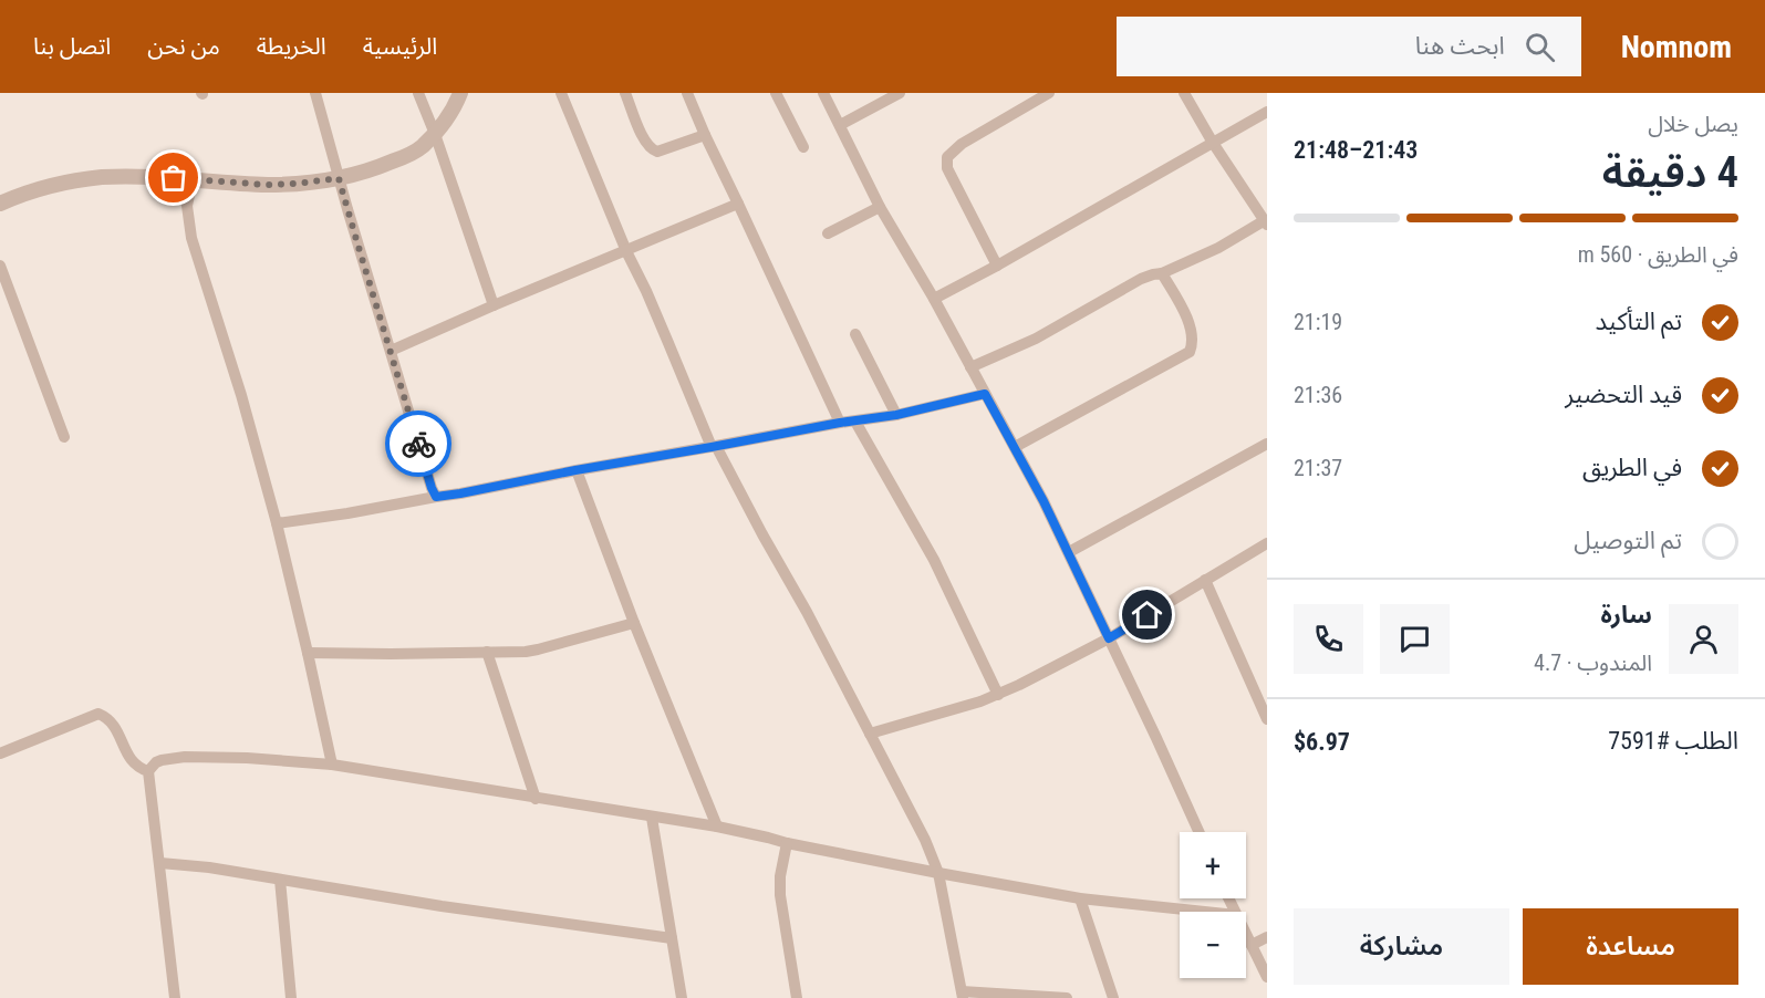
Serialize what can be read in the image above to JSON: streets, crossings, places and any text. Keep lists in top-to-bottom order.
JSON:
{
  "page": {
    "header": "Nomnom",
    "search": "ابحث هنا",
    "nav": [
      "الرئيسية",
      "الخريطة",
      "من نحن",
      "اتصل بنا"
    ],
    "heading": ["4 دقيقة", "يصل خلال", "21:43–21:48"],
    "panel": [
      "سارة",
      "المندوب · 4.7",
      "الطلب #7591",
      "$6.97"
    ],
    "bar": "في الطريق · 560 m",
    "list": [
      ["تم التأكيد", "21:19"],
      ["قيد التحضير", "21:36"],
      ["في الطريق", "21:37"],
      "تم التوصيل"
    ],
    "map_buttons": ["+", "−"],
    "buttons": ["مساعدة", "مشاركة"]
  }
}
